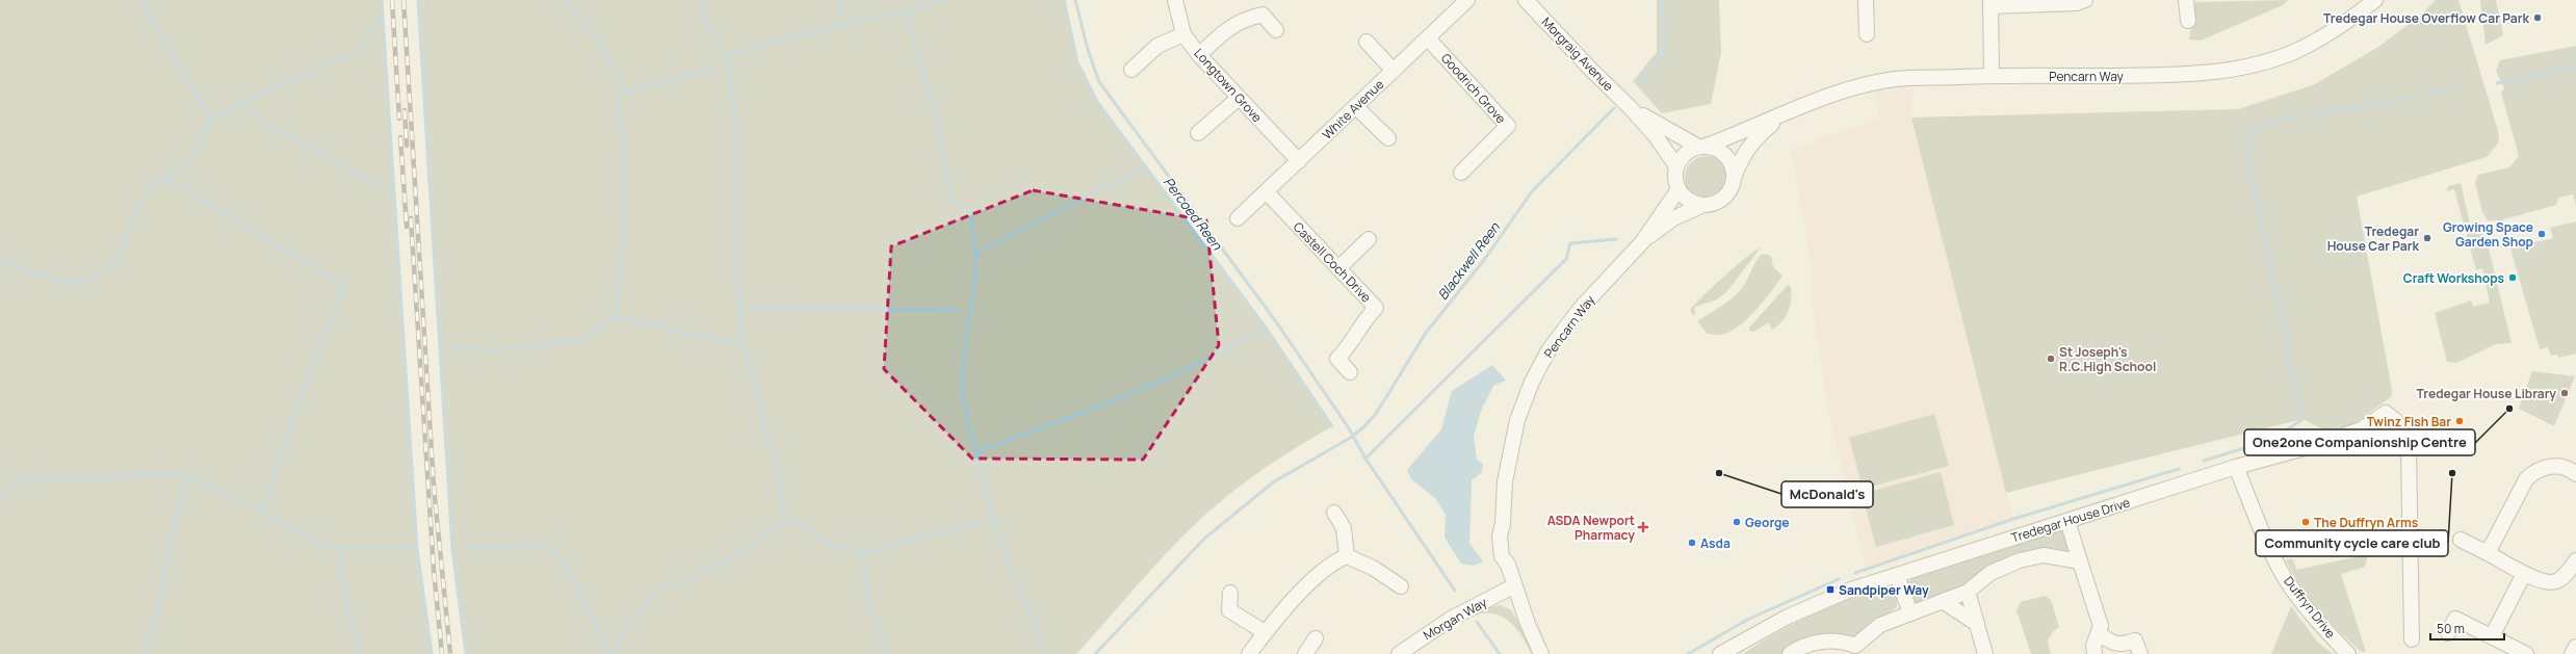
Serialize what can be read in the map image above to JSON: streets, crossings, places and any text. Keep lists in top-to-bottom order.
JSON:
{
  "streets": {
    "street": [
      "Morgraig Avenue",
      "Pencarn Way",
      "Longtown Grove",
      "Goodrich Grove",
      "White Avenue",
      "Castell Coch Drive",
      "Tredegar House Drive",
      "Duffryn Drive",
      "Morgan Way"
    ]
  },
  "crossings": [
    ["Morgraig Avenue", "Pencarn Way"],
    ["Pencarn Way", "Morgan Way"],
    ["Longtown Grove", "White Avenue"],
    ["Goodrich Grove", "White Avenue"],
    ["White Avenue", "Castell Coch Drive"],
    ["Tredegar House Drive", "Duffryn Drive"]
  ],
  "water": ["Percoed Reen", "Blackwell Reen"],
  "places": {
    "other": [
      "Tredegar House Overflow Car Park",
      "Growing Space Garden Shop",
      "Tredegar House Car Park",
      "Craft Workshops",
      "St Joseph's R.C.High School",
      "Tredegar House Library",
      "One2one Companionship Centre",
      "Twinz Fish Bar",
      "McDonald's",
      "Community cycle care club",
      "George",
      "The Duffryn Arms",
      "Asda"
    ],
    "health": ["ASDA Newport Pharmacy"],
    "transit": ["Sandpiper Way"]
  },
  "scale_bar": "50 m"
}
